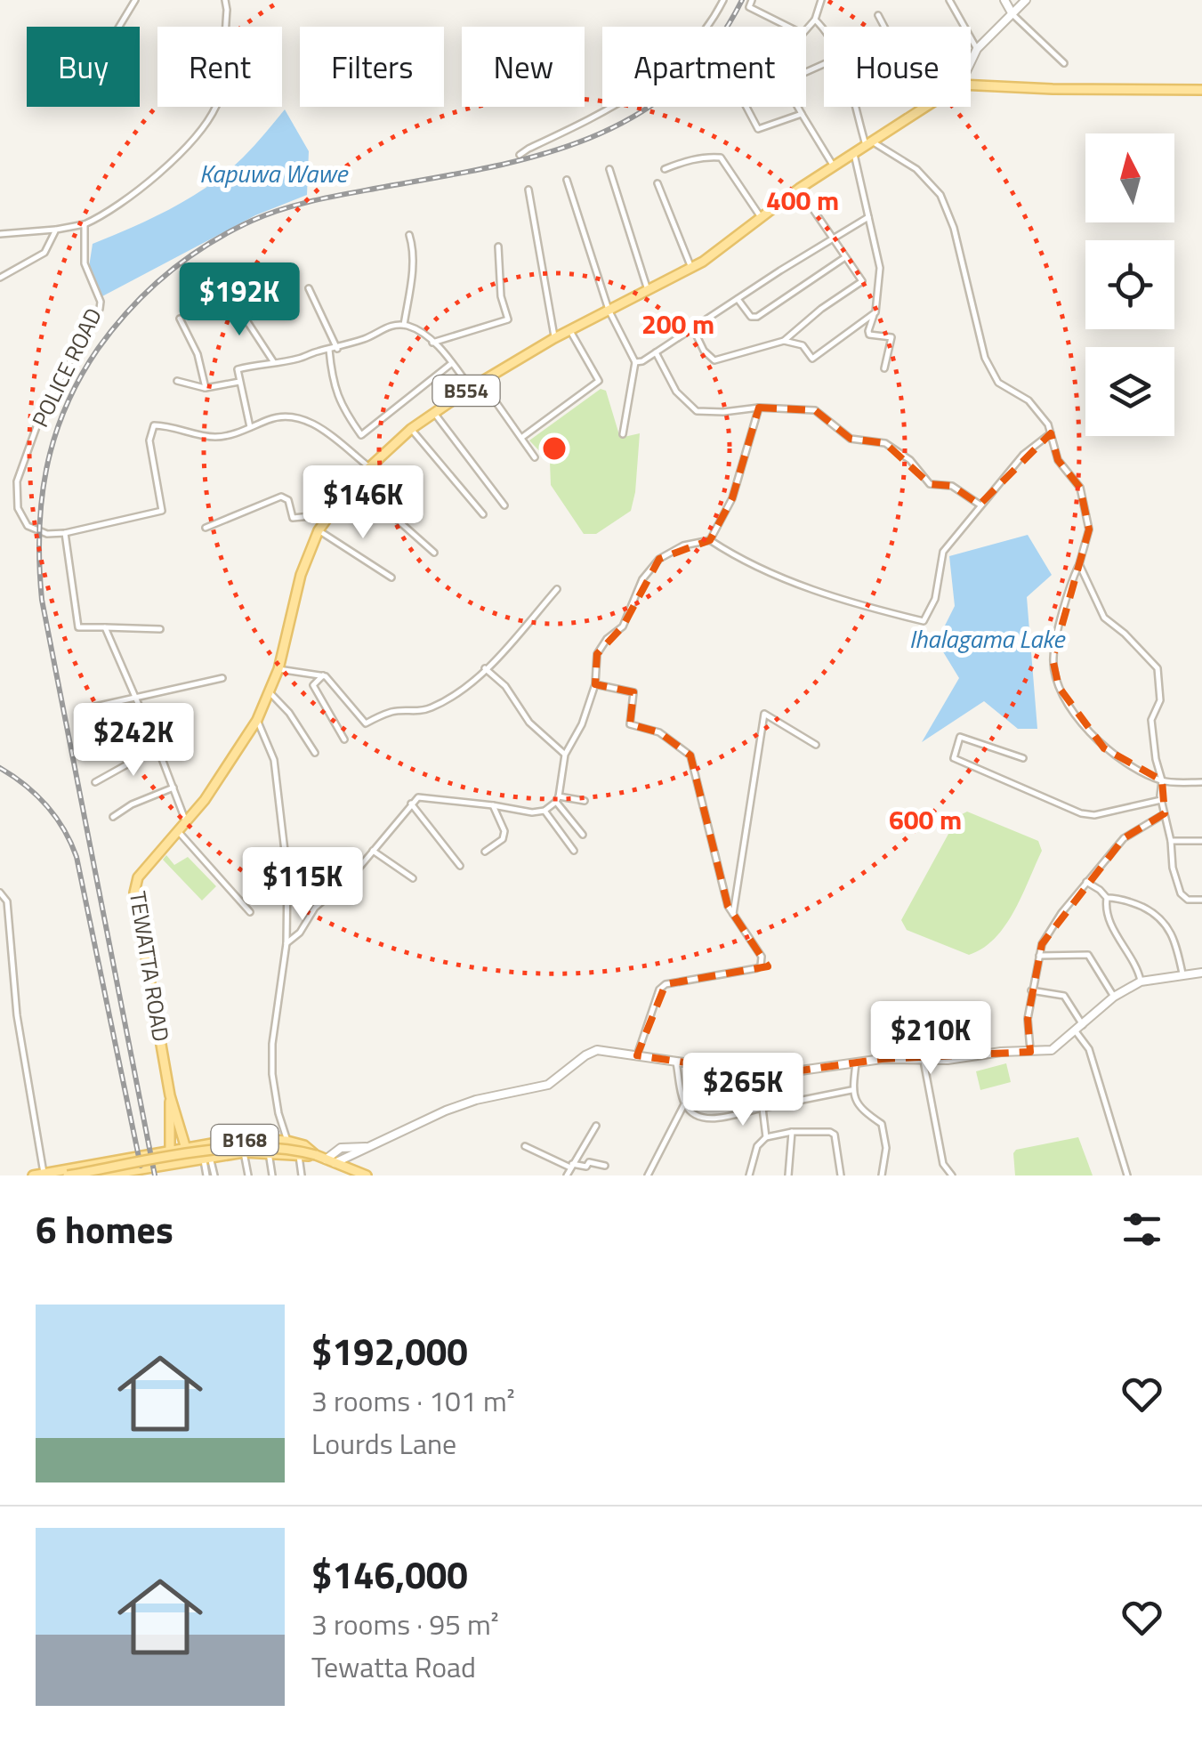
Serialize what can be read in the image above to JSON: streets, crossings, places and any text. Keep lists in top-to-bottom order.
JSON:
{
  "streets": {
    "main road": ["B554", "TEWATTA ROAD", "B168"],
    "street": ["POLICE ROAD"]
  },
  "crossings": [
    ["TEWATTA ROAD", "B168"]
  ],
  "water": ["Kapuwa Wawe", "Ihalagama Lake"],
  "north": "top",
  "page": {
    "chip": [
      "Buy",
      "Rent",
      "Filters",
      "New",
      "Apartment",
      "House"
    ],
    "price": [
      "$192K",
      "$146K",
      "$242K",
      "$115K",
      "$210K",
      "$265K"
    ],
    "heading": "6 homes",
    "list": [
      {
        "name": "$192,000",
        "note": "3 rooms · 101 m² · Lourds Lane"
      },
      {
        "name": "$146,000",
        "note": "3 rooms · 95 m² · Tewatta Road"
      }
    ]
  },
  "rings": ["400 m", "200 m", "600 m"]
}
